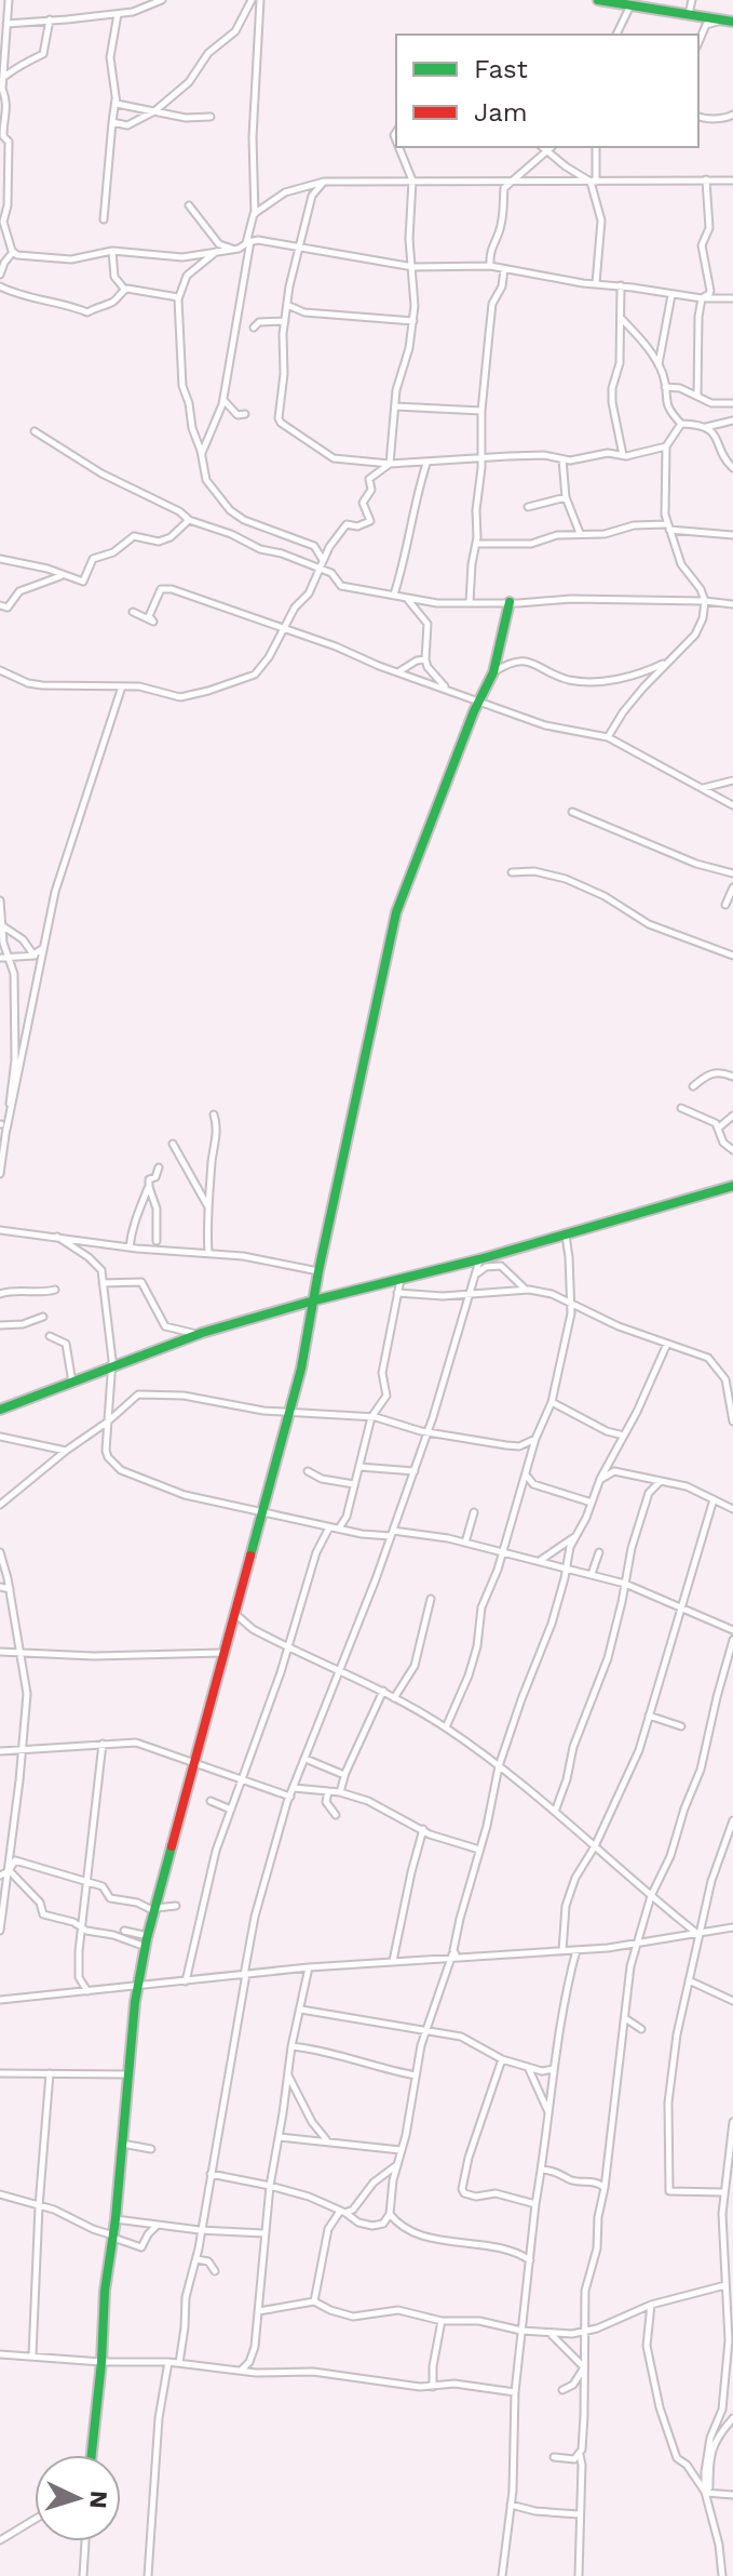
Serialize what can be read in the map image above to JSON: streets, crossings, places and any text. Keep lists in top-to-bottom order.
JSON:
{
  "legend": ["Fast", "Jam"],
  "north": "right"
}
